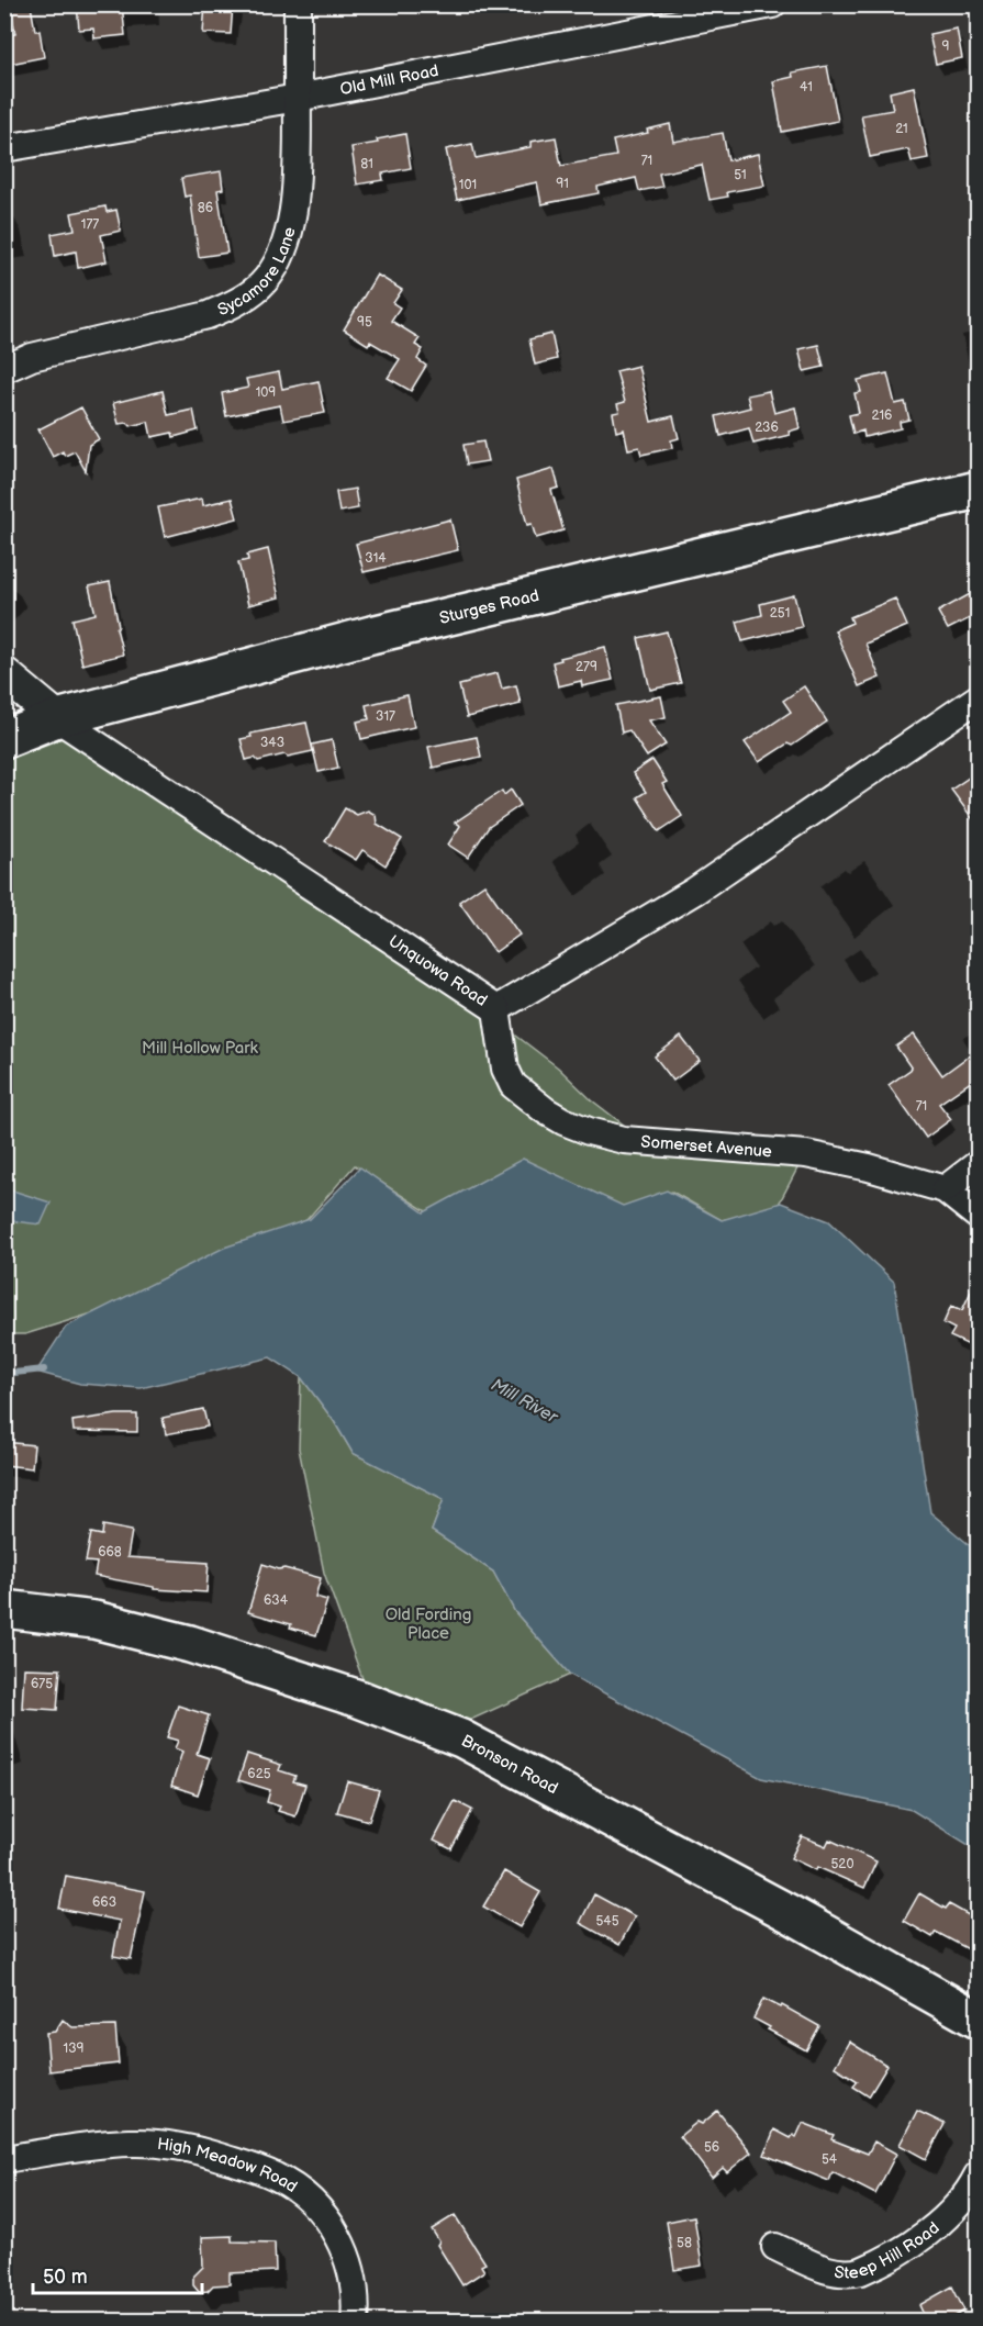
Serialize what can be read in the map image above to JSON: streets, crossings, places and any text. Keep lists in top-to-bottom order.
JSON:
{
  "streets": {
    "main road": ["Sturges Road", "Bronson Road"],
    "street": [
      "Old Mill Road",
      "Sycamore Lane",
      "Unquowa Road",
      "Somerset Avenue",
      "High Meadow Road",
      "Steep Hill Road"
    ]
  },
  "crossings": [
    ["Old Mill Road", "Sycamore Lane"],
    ["Sturges Road", "Unquowa Road"],
    ["Unquowa Road", "Somerset Avenue"]
  ],
  "water": ["Mill River"],
  "parks": ["Mill Hollow Park", "Old Fording Place"],
  "house_numbers": [
    "9",
    "41",
    "21",
    "71",
    "81",
    "51",
    "91",
    "101",
    "86",
    "177",
    "95",
    "109",
    "216",
    "236",
    "314",
    "251",
    "279",
    "317",
    "343",
    "71",
    "668",
    "634",
    "675",
    "625",
    "520",
    "663",
    "545",
    "139",
    "56",
    "54",
    "58"
  ],
  "scale_bar": "50 m"
}
